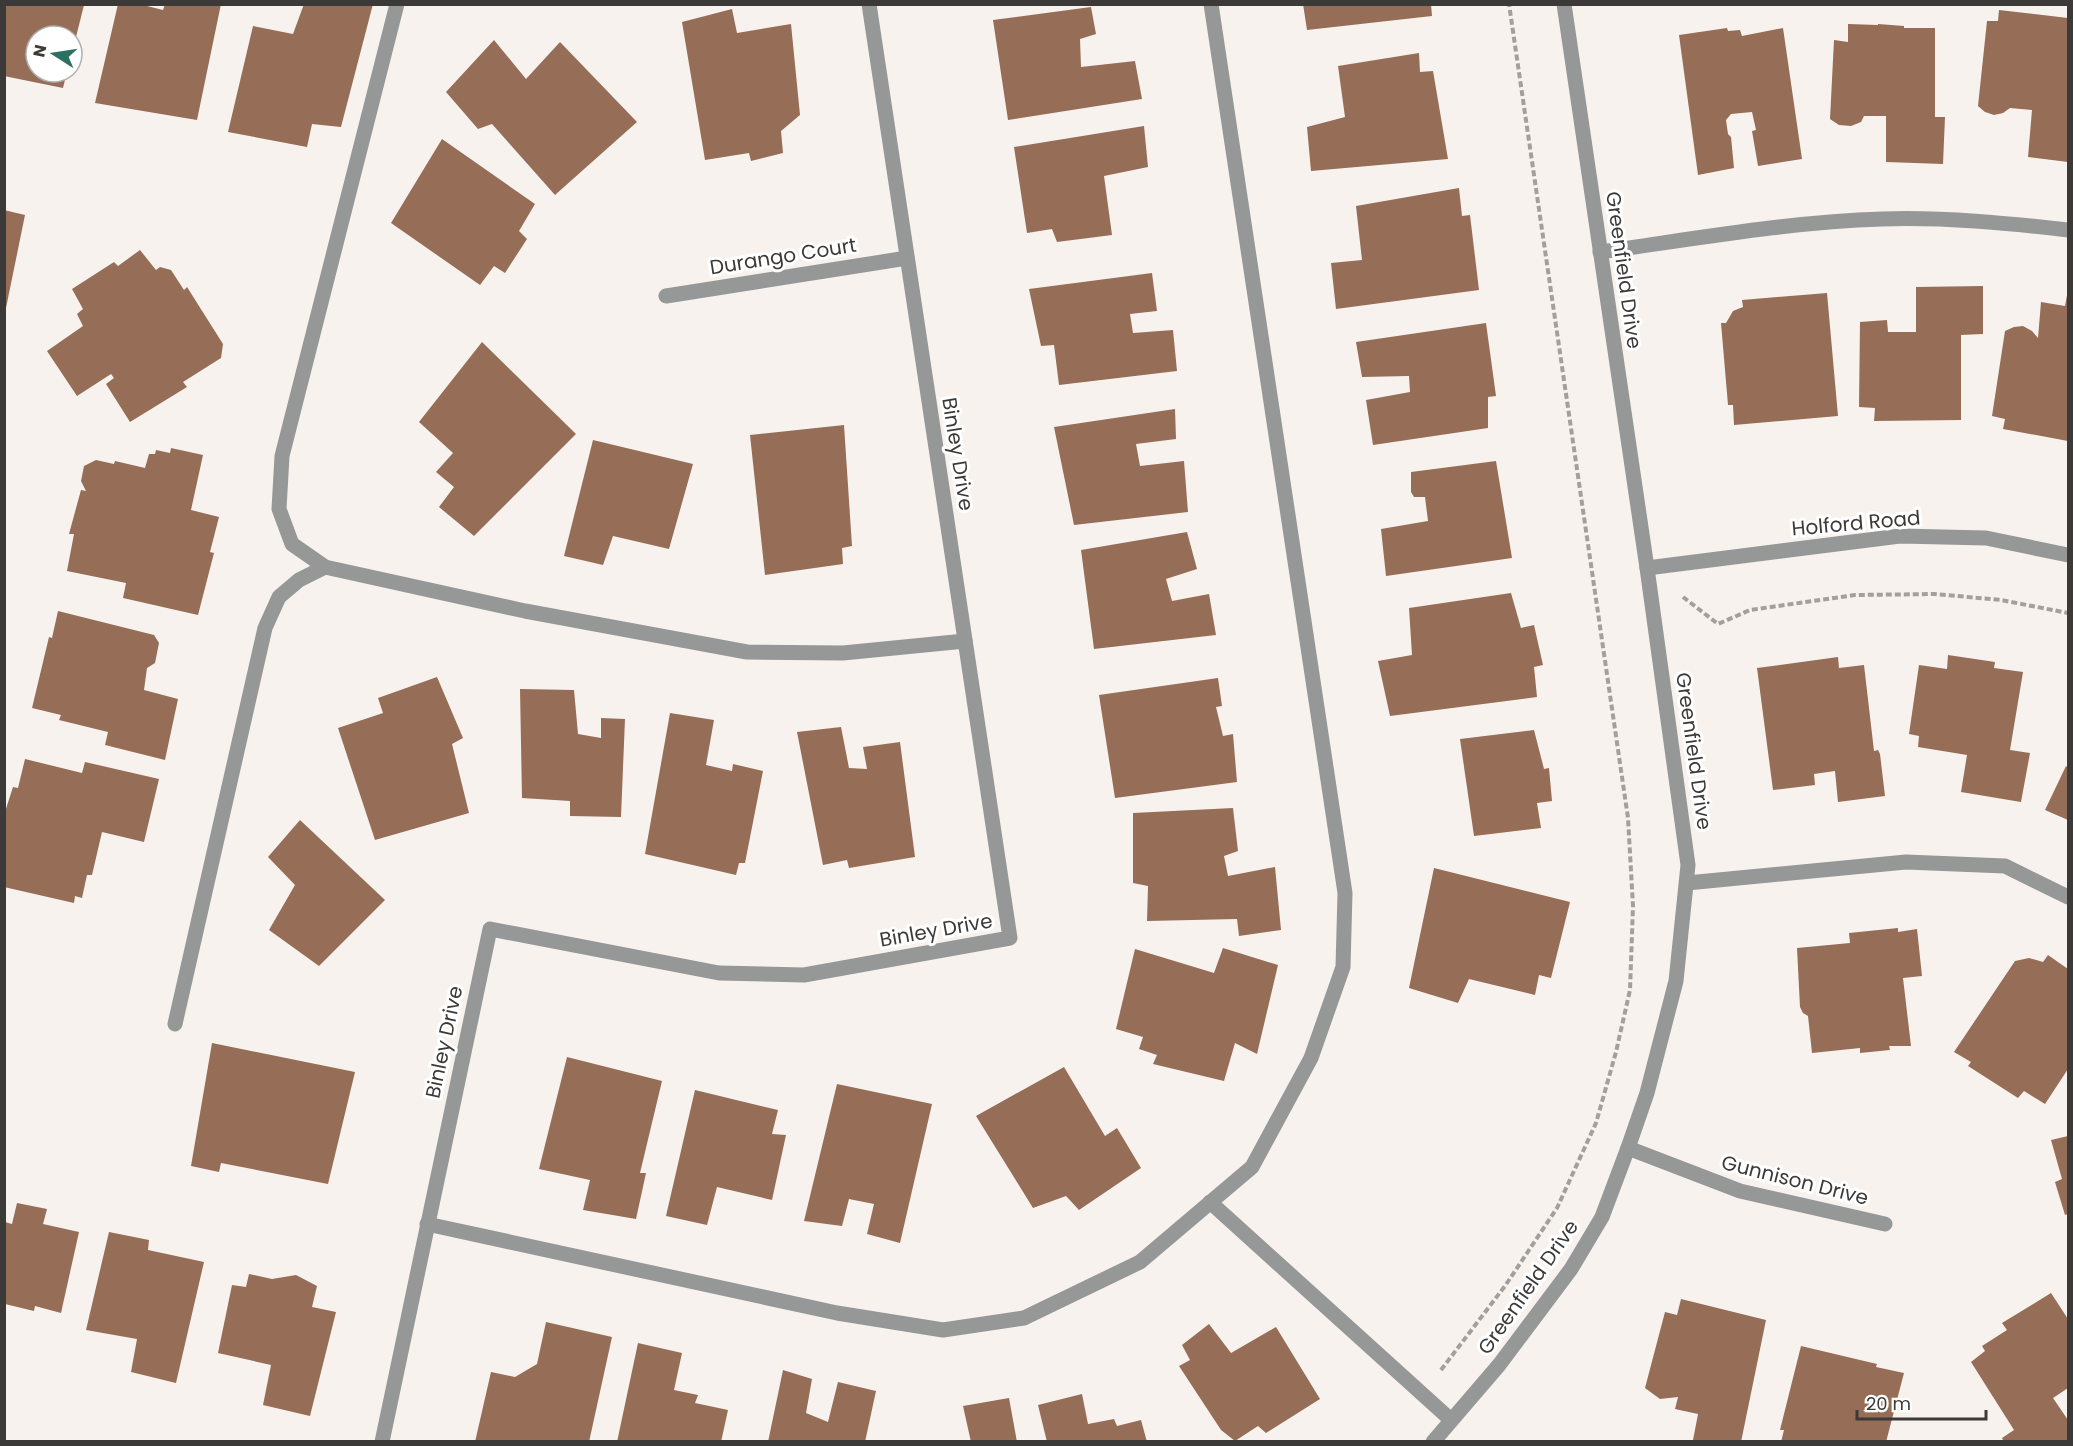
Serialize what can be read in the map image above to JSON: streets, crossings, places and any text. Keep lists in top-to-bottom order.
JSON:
{
  "streets": {
    "street": [
      "Durango Court",
      "Greenfield Drive",
      "Binley Drive",
      "Holford Road",
      "Gunnison Drive"
    ]
  },
  "crossings": [
    ["Durango Court", "Binley Drive"],
    ["Greenfield Drive", "Holford Road"],
    ["Greenfield Drive", "Gunnison Drive"]
  ],
  "scale_bar": "20 m",
  "north": "left"
}
